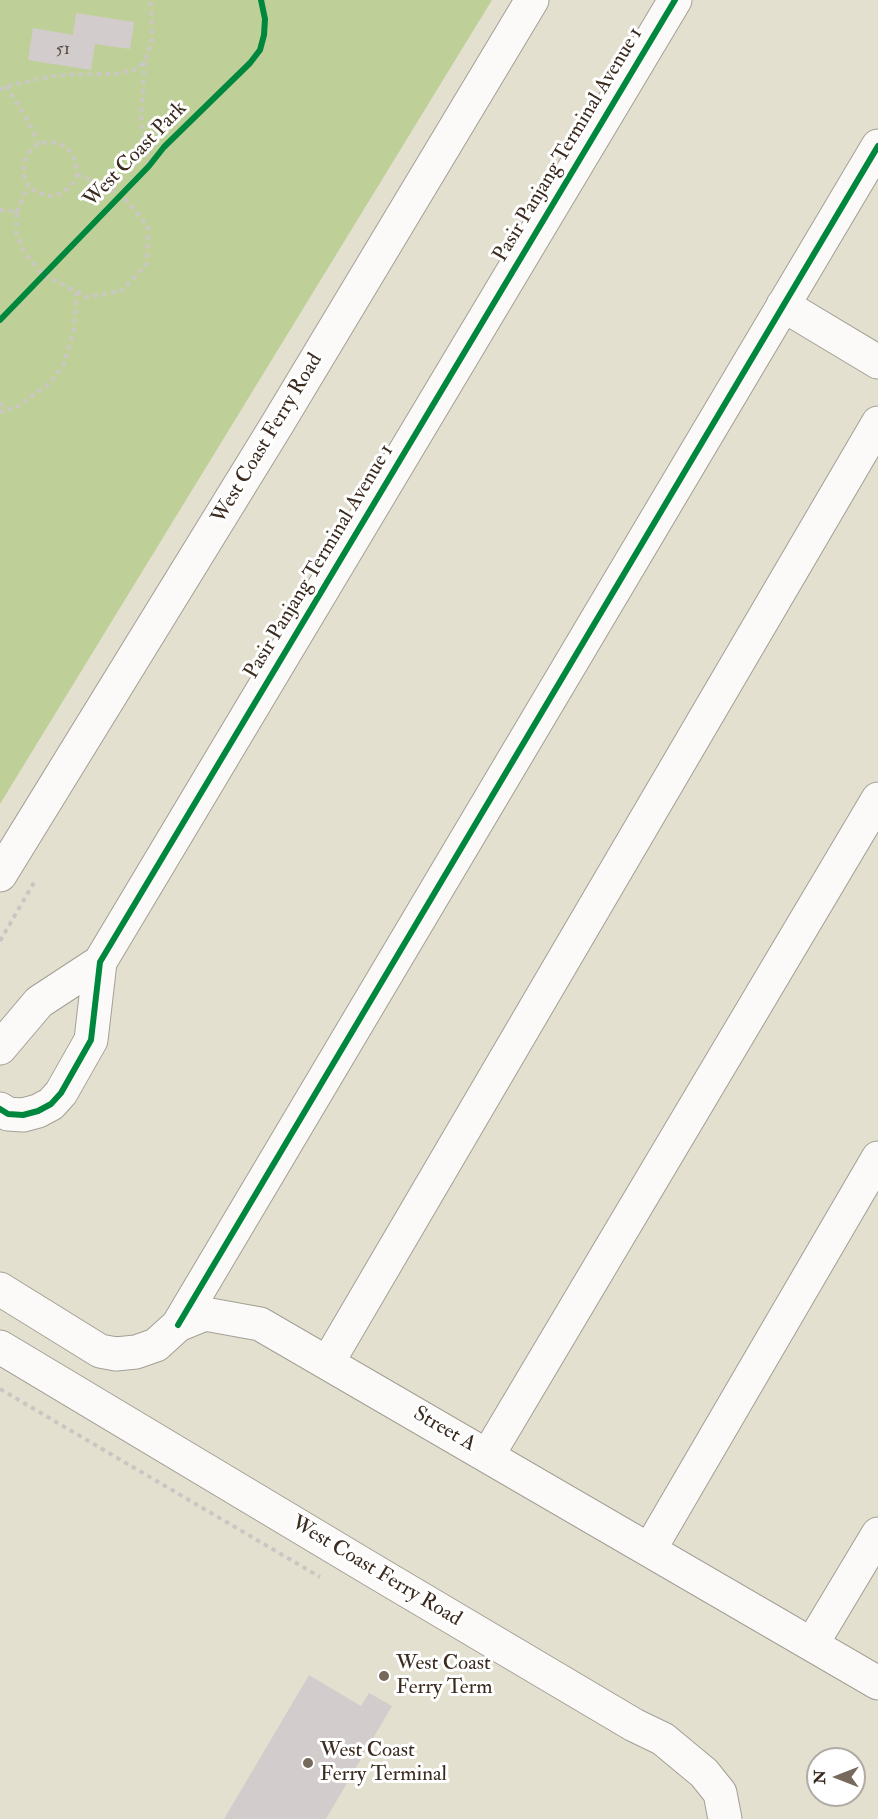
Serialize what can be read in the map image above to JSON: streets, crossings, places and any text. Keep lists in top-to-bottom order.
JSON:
{
  "streets": {
    "street": ["Pasir Panjang Terminal Avenue 1", "West Coast Ferry Road", "Street A"],
    "cycle path": ["West Coast Park"]
  },
  "places": ["West Coast Ferry Term", "West Coast Ferry Terminal"],
  "house_numbers": ["51"],
  "north": "left"
}
